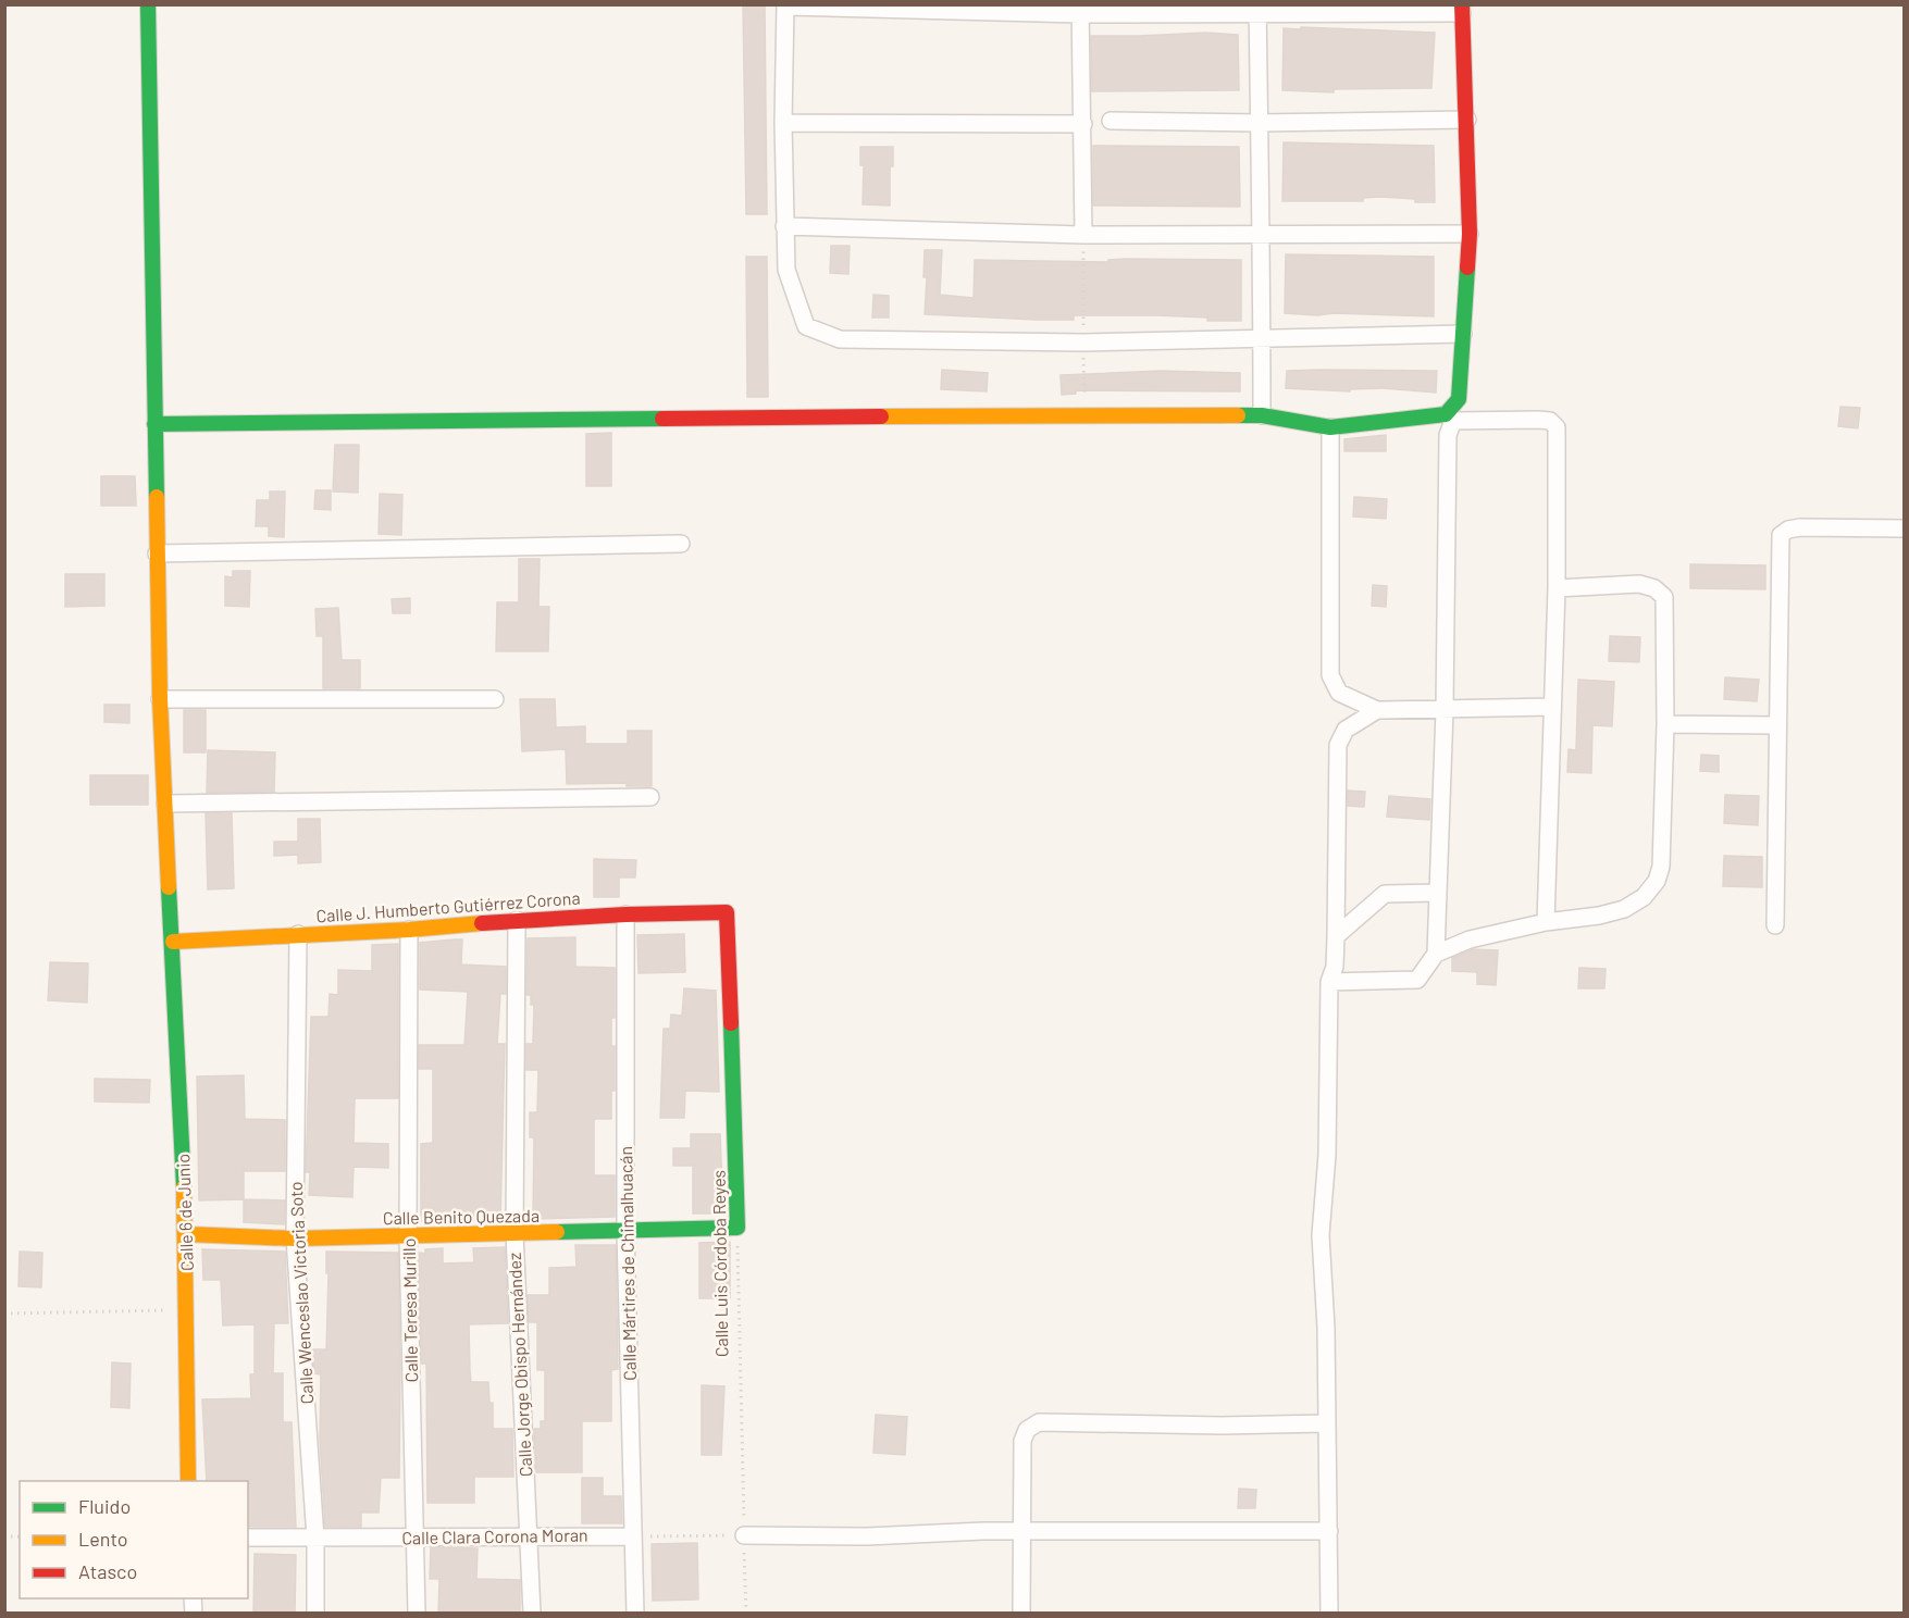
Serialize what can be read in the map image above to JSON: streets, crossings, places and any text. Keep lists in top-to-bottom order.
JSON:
{
  "streets": {
    "street": [
      "Calle J. Humberto Gutiérrez Corona",
      "Calle 6 de Junio",
      "Calle Benito Quezada",
      "Calle Mártires de Chimalhuacán",
      "Calle Luis Córdoba Reyes",
      "Calle Wenceslao Victoria Soto",
      "Calle Teresa Murillo",
      "Calle Jorge Obispo Hernández",
      "Calle Clara Corona Moran"
    ]
  },
  "crossings": [
    ["Calle J. Humberto Gutiérrez Corona", "Calle 6 de Junio"],
    ["Calle J. Humberto Gutiérrez Corona", "Calle Mártires de Chimalhuacán"],
    ["Calle J. Humberto Gutiérrez Corona", "Calle Luis Córdoba Reyes"],
    ["Calle J. Humberto Gutiérrez Corona", "Calle Wenceslao Victoria Soto"],
    ["Calle J. Humberto Gutiérrez Corona", "Calle Teresa Murillo"],
    ["Calle J. Humberto Gutiérrez Corona", "Calle Jorge Obispo Hernández"],
    ["Calle 6 de Junio", "Calle Benito Quezada"],
    ["Calle Benito Quezada", "Calle Mártires de Chimalhuacán"],
    ["Calle Benito Quezada", "Calle Luis Córdoba Reyes"],
    ["Calle Benito Quezada", "Calle Wenceslao Victoria Soto"],
    ["Calle Benito Quezada", "Calle Teresa Murillo"],
    ["Calle Benito Quezada", "Calle Jorge Obispo Hernández"],
    ["Calle Mártires de Chimalhuacán", "Calle Clara Corona Moran"],
    ["Calle Wenceslao Victoria Soto", "Calle Clara Corona Moran"],
    ["Calle Teresa Murillo", "Calle Clara Corona Moran"],
    ["Calle Jorge Obispo Hernández", "Calle Clara Corona Moran"]
  ],
  "legend": ["Fluido", "Lento", "Atasco"]
}
